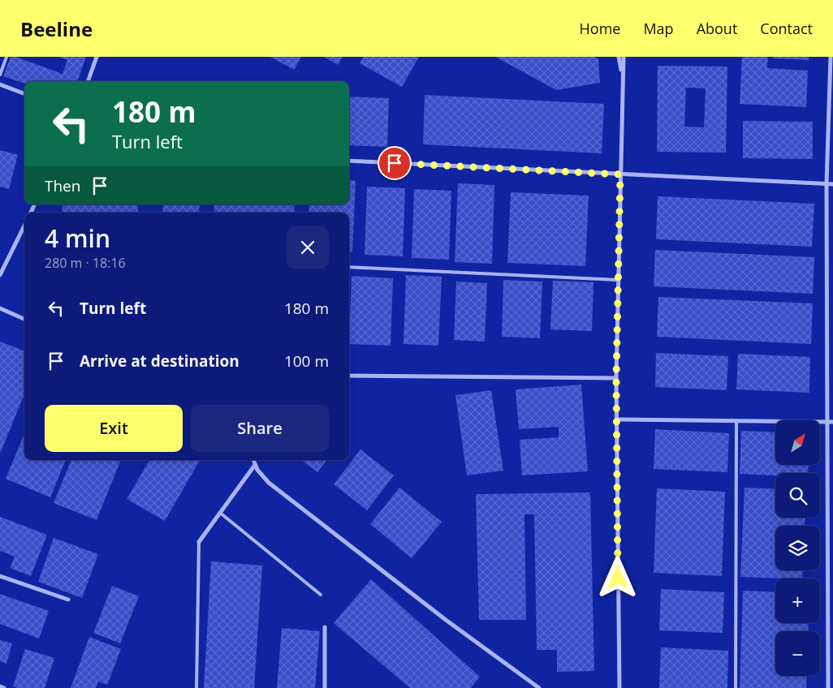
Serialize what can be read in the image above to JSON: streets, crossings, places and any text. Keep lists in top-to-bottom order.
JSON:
{
  "north": "top right",
  "page": {
    "header": "Beeline",
    "nav": [
      "Home",
      "Map",
      "About",
      "Contact"
    ],
    "turn": ["180 m", "Turn left"],
    "then": "Then",
    "heading": ["4 min", "280 m · 18:16"],
    "list": [
      {
        "name": "Turn left",
        "value": "180 m"
      },
      {
        "name": "Arrive at destination",
        "value": "100 m"
      }
    ],
    "buttons": ["Exit", "Share"],
    "map_buttons": ["+", "−"]
  }
}
